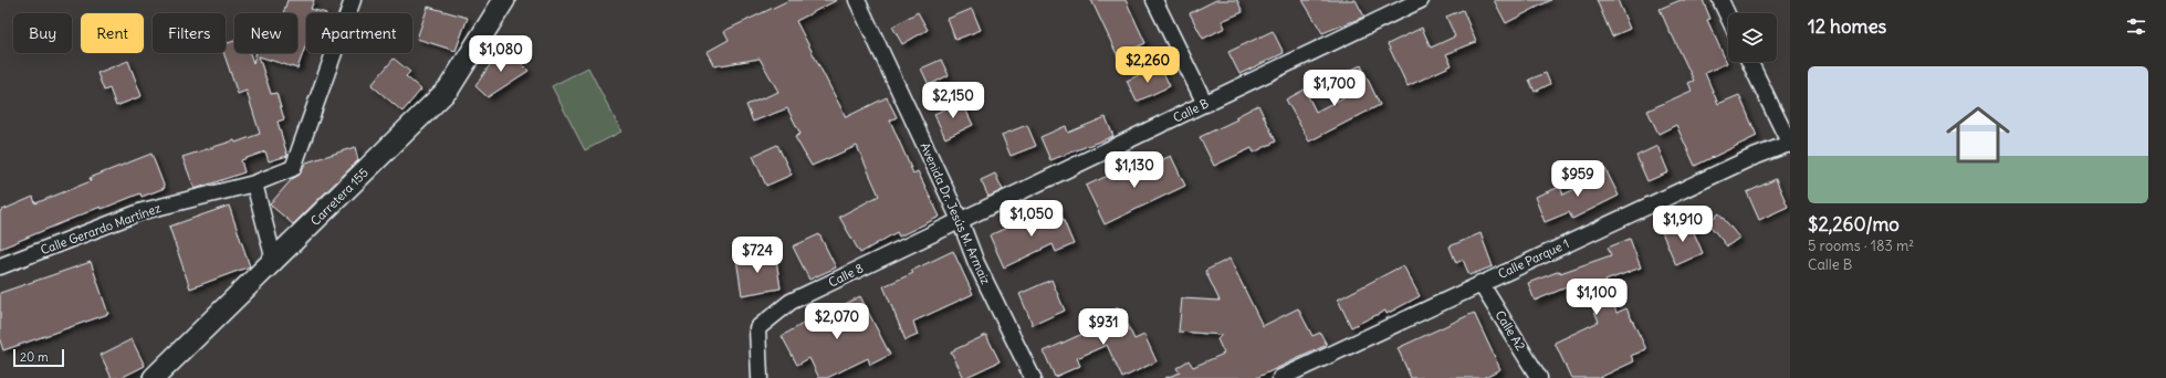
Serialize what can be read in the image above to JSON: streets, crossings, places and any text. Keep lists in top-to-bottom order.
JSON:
{
  "streets": {
    "street": [
      "Calle B",
      "Carretera 155",
      "Avenida Dr. Jesús M. Armaiz",
      "Calle Gerardo Martínez",
      "Calle Parque 1",
      "Calle 8",
      "Calle A2"
    ]
  },
  "crossings": [
    ["Calle B", "Avenida Dr. Jesús M. Armaiz"],
    ["Calle B", "Calle 8"],
    ["Avenida Dr. Jesús M. Armaiz", "Calle 8"],
    ["Calle Parque 1", "Calle A2"]
  ],
  "scale_bar": "20 m",
  "page": {
    "heading": "12 homes",
    "chip": [
      "Buy",
      "Rent",
      "Filters",
      "New",
      "Apartment"
    ],
    "price": [
      "$1,080",
      "$2,260",
      "$1,700",
      "$2,150",
      "$1,130",
      "$959",
      "$1,050",
      "$1,910",
      "$724",
      "$1,100",
      "$2,070",
      "$931"
    ],
    "list": [
      {
        "name": "$2,260/mo",
        "note": "5 rooms · 183 m² · Calle B"
      }
    ],
    "scale": "20 m"
  }
}
